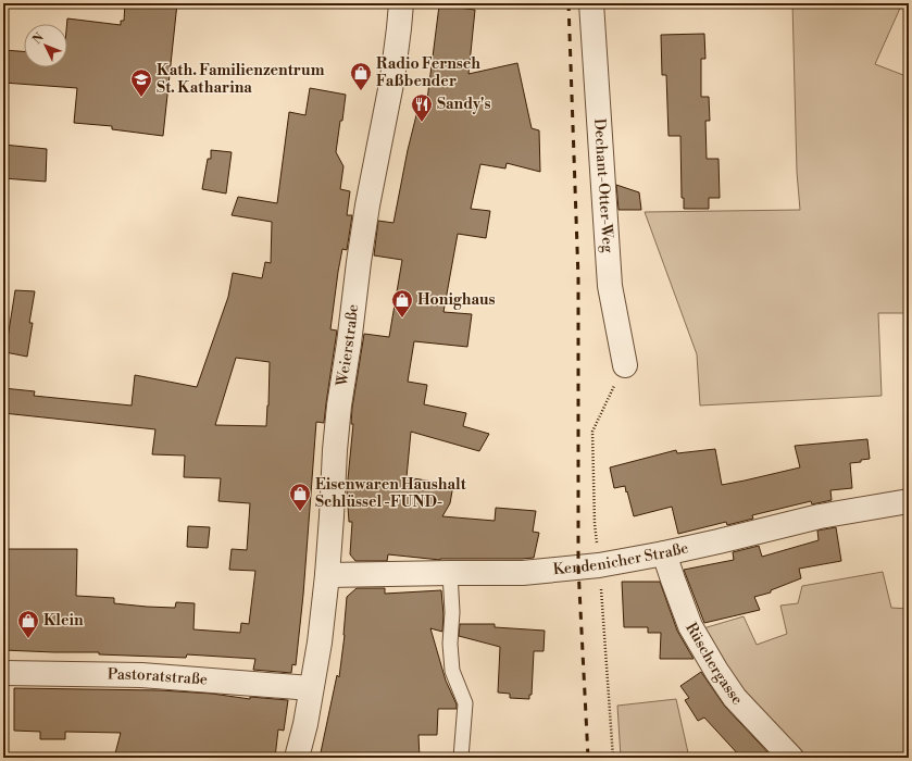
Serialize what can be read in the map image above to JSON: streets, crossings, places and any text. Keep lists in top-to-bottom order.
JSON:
{
  "streets": {
    "street": [
      "Dechant-Otter-Weg",
      "Weierstraße",
      "Kendenicher Straße",
      "Rüschergasse",
      "Pastoratstraße"
    ]
  },
  "crossings": [
    ["Weierstraße", "Kendenicher Straße"],
    ["Weierstraße", "Pastoratstraße"],
    ["Kendenicher Straße", "Rüschergasse"]
  ],
  "places": {
    "shop": [
      "Radio Fernseh Faßbender",
      "Honighaus",
      "Eisenwaren Haushalt Schlüssel -FUND-",
      "Klein"
    ],
    "school or university": ["Kath. Familienzentrum St. Katharina"],
    "restaurant": ["Sandy's"]
  },
  "north": "top left"
}
